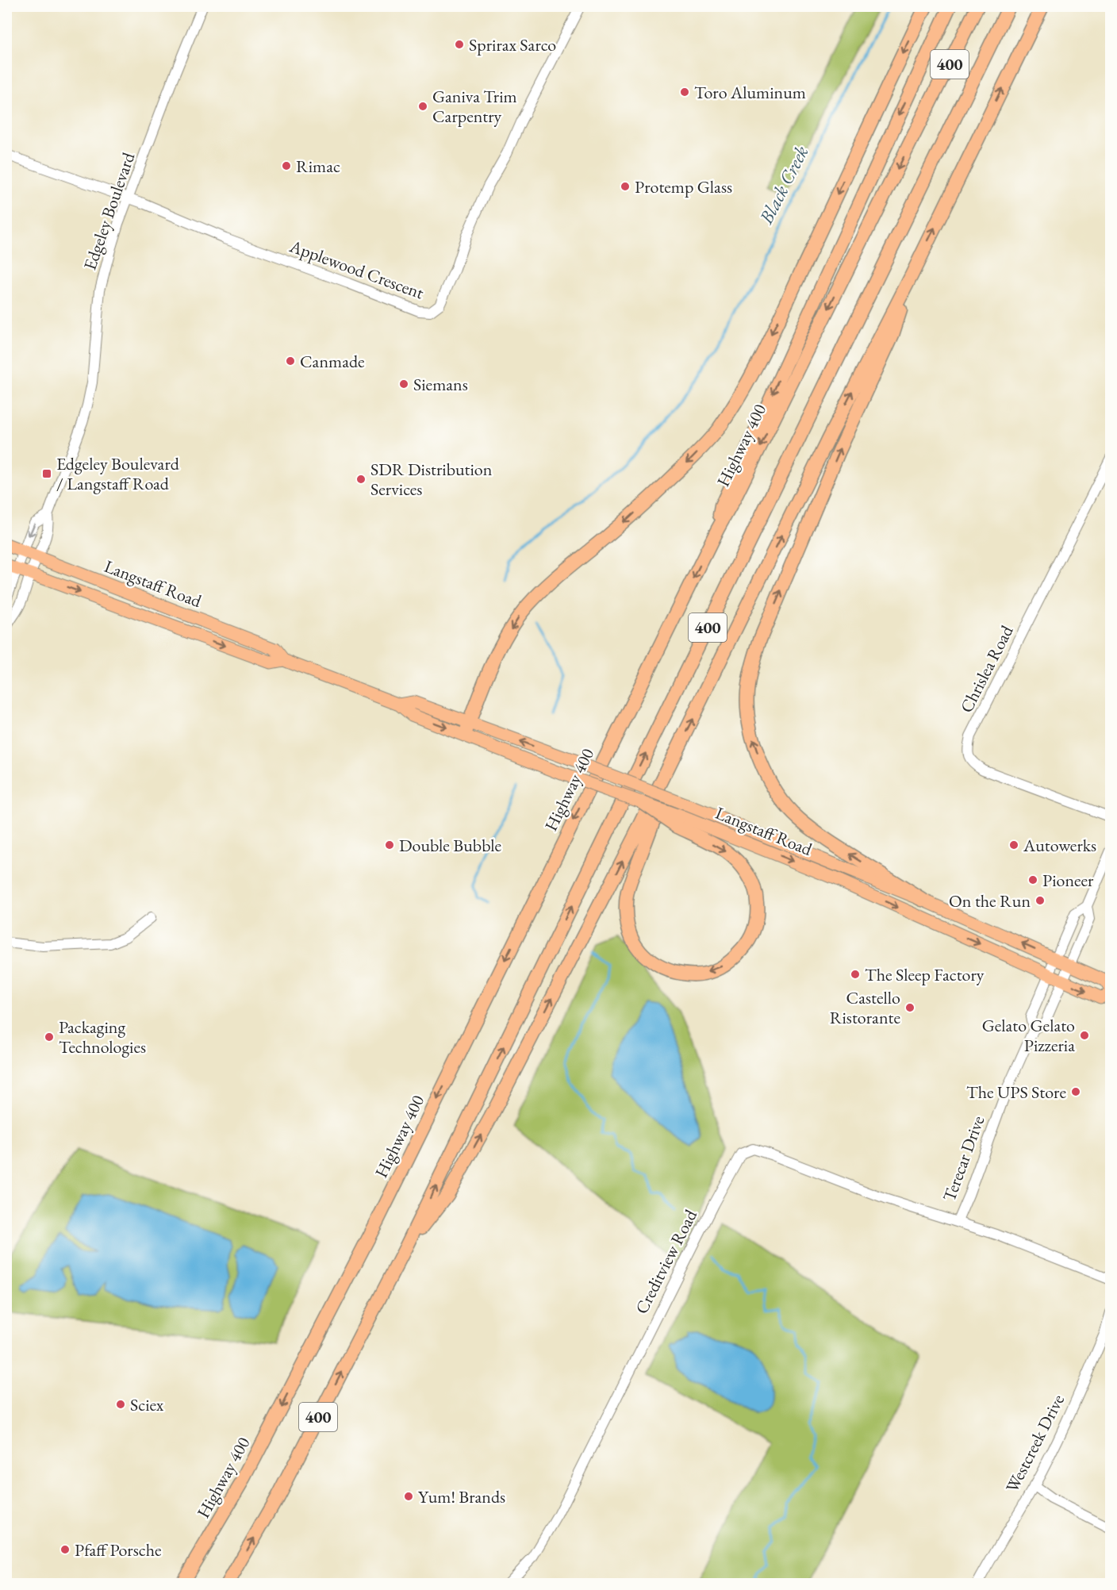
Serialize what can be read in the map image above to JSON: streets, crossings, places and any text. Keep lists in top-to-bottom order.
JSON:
{
  "streets": {
    "highway": ["400", "Highway 400"],
    "main road": ["Langstaff Road"],
    "street": [
      "Edgeley Boulevard",
      "Applewood Crescent",
      "Chrislea Road",
      "Terecar Drive",
      "Creditview Road",
      "Westcreek Drive"
    ]
  },
  "crossings": [
    ["Edgeley Boulevard", "Applewood Crescent"],
    ["Edgeley Boulevard", "Langstaff Road"],
    ["Langstaff Road", "Terecar Drive"],
    ["Terecar Drive", "Creditview Road"]
  ],
  "water": ["Black Creek"],
  "places": {
    "other": [
      "Sprirax Sarco",
      "Toro Aluminum",
      "Ganiva Trim Carpentry",
      "Rimac",
      "Protemp Glass",
      "Canmade",
      "Siemans",
      "SDR Distribution Services",
      "Double Bubble",
      "Autowerks",
      "Pioneer",
      "On the Run",
      "The Sleep Factory",
      "Castello Ristorante",
      "Gelato Gelato Pizzeria",
      "Packaging Technologies",
      "The UPS Store",
      "Sciex",
      "Yum! Brands",
      "Pfaff Porsche"
    ],
    "transit": ["Edgeley Boulevard / Langstaff Road"]
  }
}
